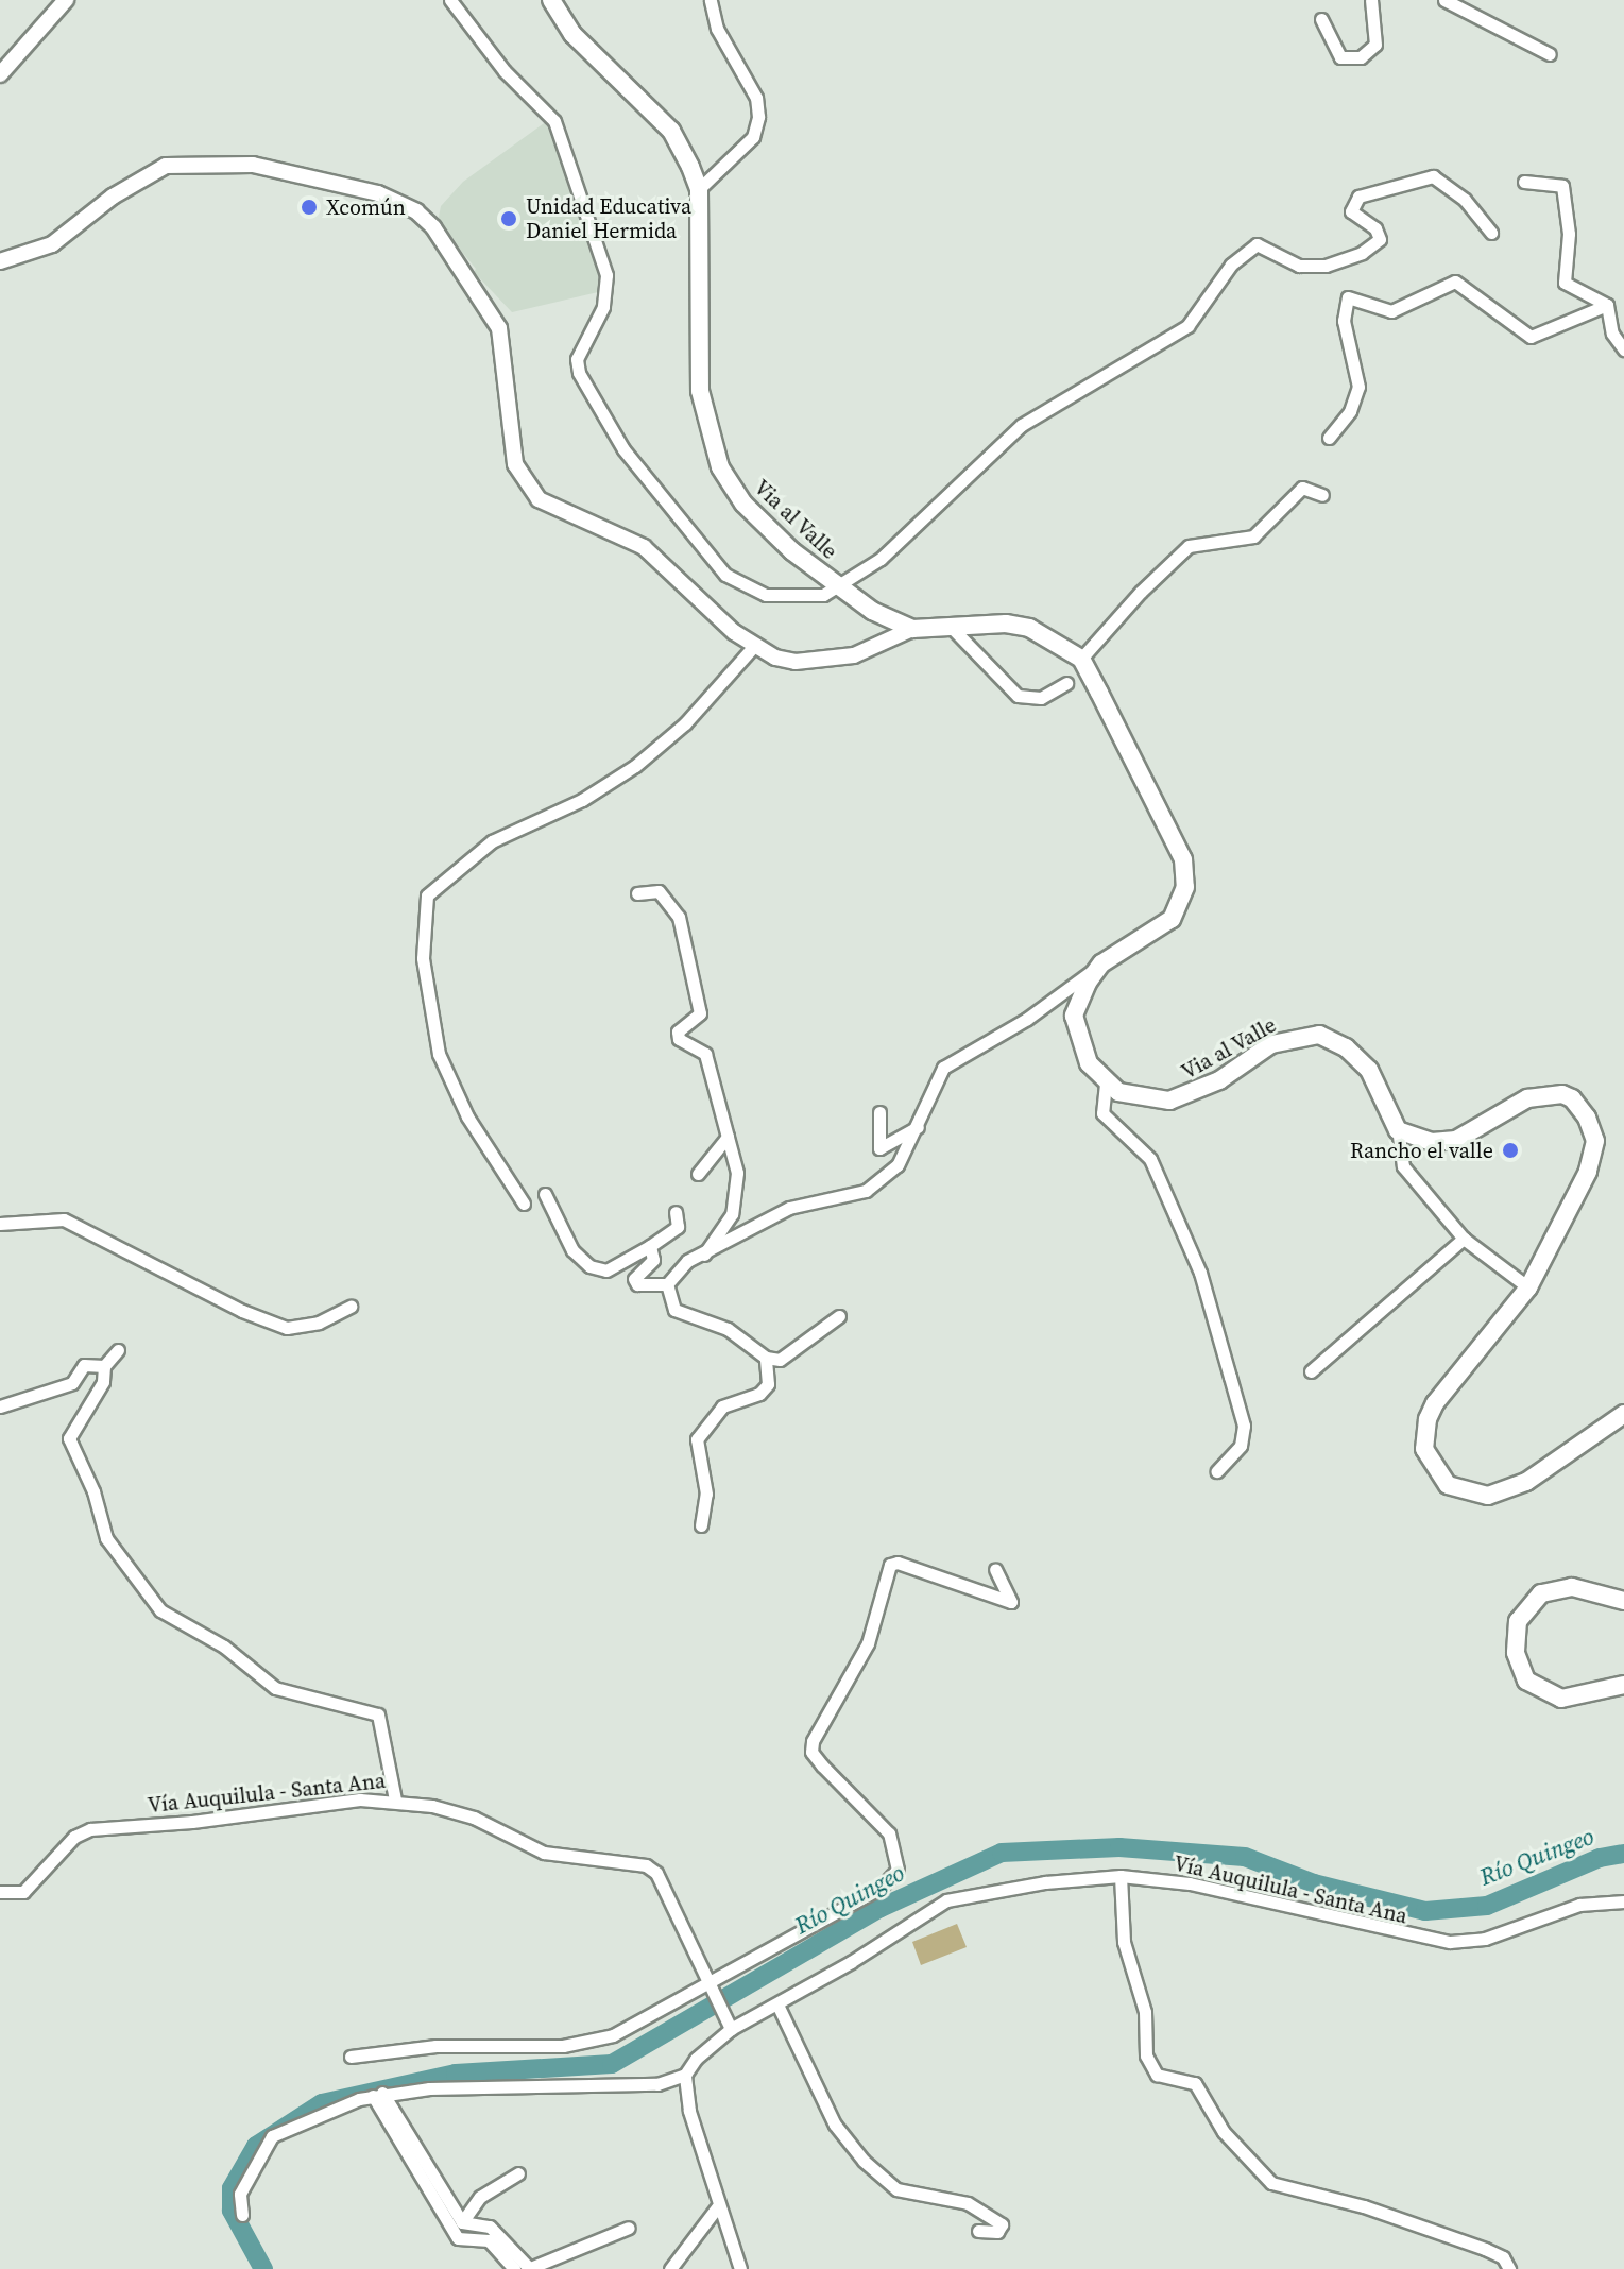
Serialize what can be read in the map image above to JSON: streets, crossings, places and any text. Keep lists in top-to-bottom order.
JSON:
{
  "streets": {
    "main road": ["Via al Valle"],
    "street": ["Vía Auquilula - Santa Ana"]
  },
  "water": ["Río Quingeo"],
  "places": ["Xcomún", "Unidad Educativa Daniel Hermida", "Rancho el valle"]
}
